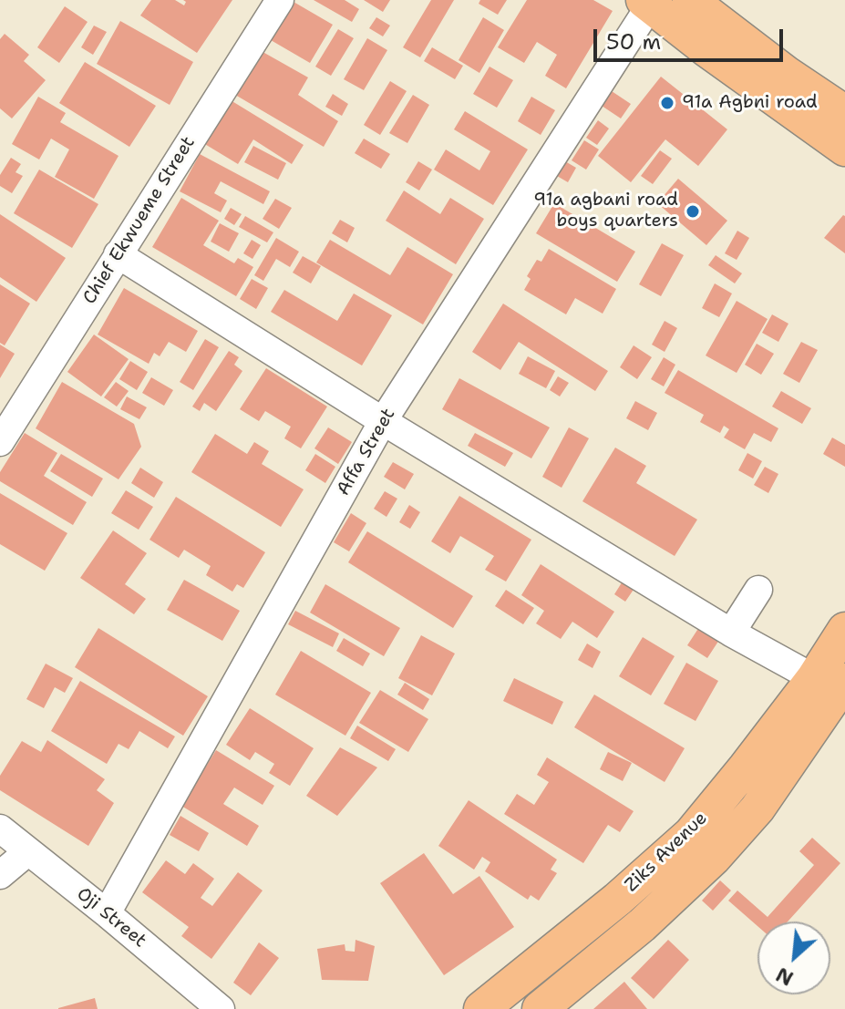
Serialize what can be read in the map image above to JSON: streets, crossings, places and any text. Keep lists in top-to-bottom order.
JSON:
{
  "streets": {
    "main road": ["Ziks Avenue"],
    "street": ["Chief Ekwueme Street", "Affa Street", "Oji Street"]
  },
  "crossings": [
    ["Affa Street", "Oji Street"]
  ],
  "places": ["91a Agbni road", "91a agbani road boys quarters"],
  "scale_bar": "50 m",
  "north": "bottom left"
}
